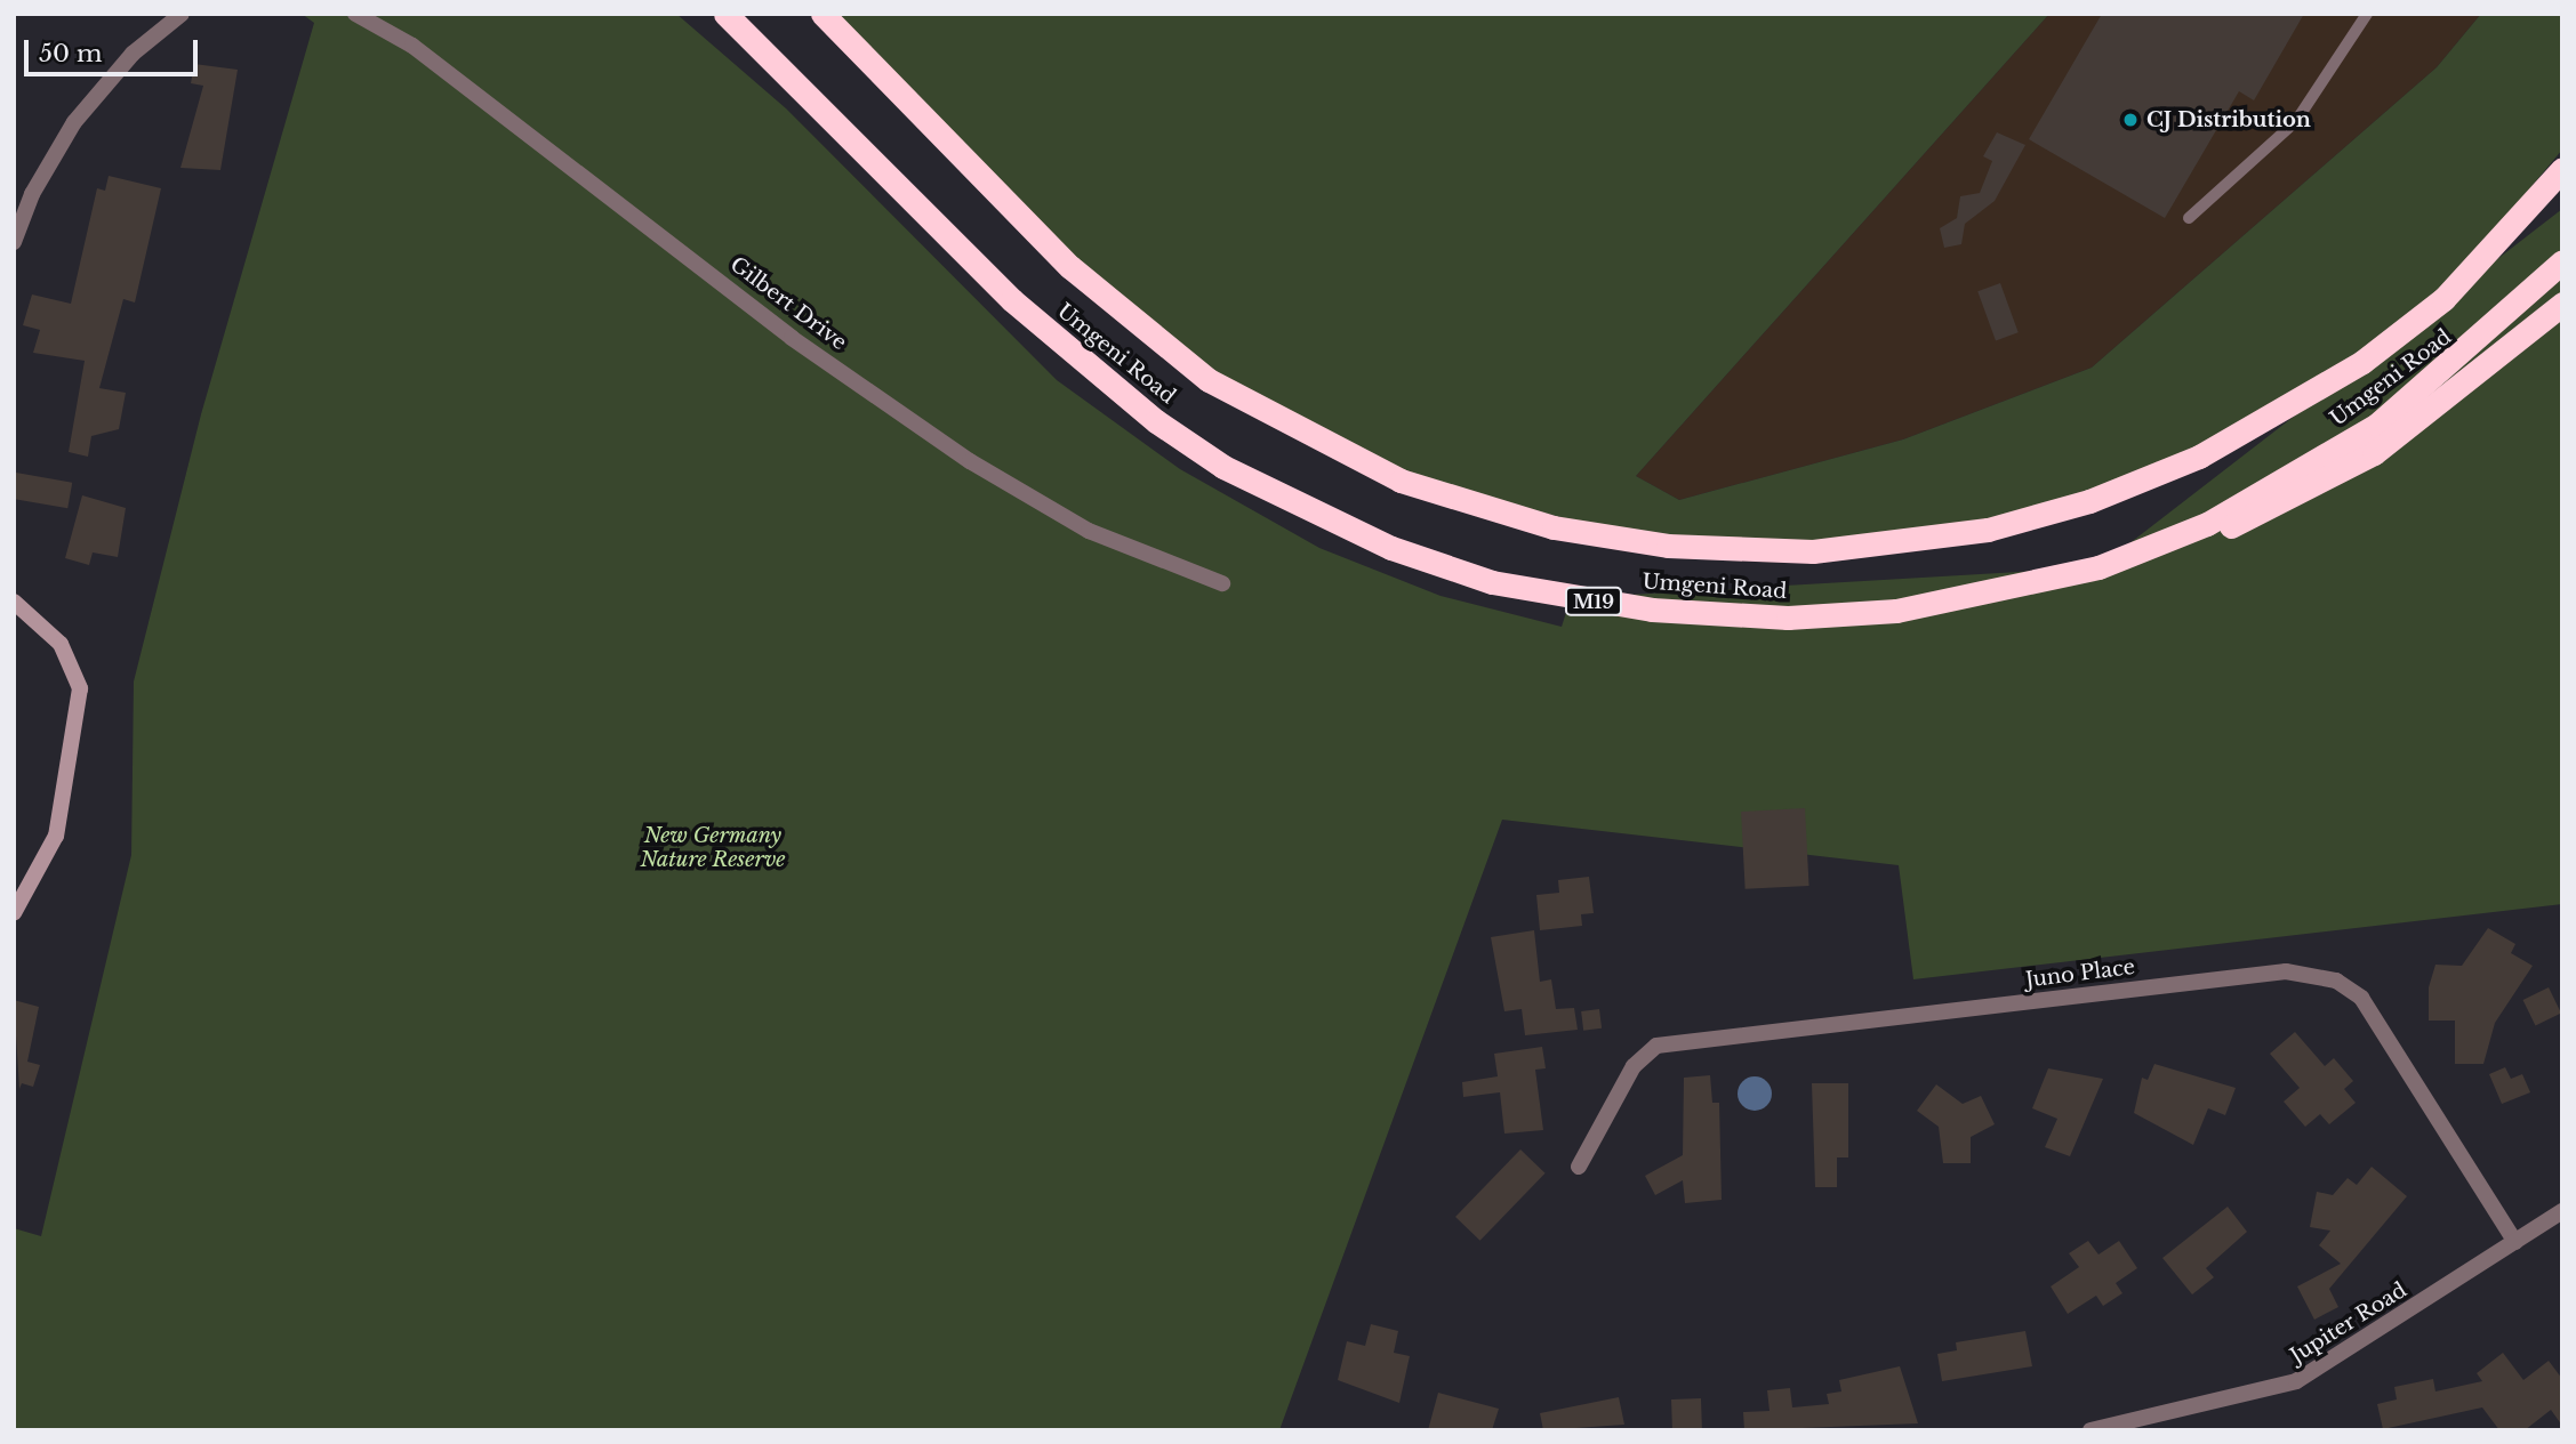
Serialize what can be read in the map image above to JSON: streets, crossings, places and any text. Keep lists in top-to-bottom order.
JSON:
{
  "streets": {
    "highway": ["Umgeni Road", "M19"],
    "street": ["Gilbert Drive", "Juno Place", "Jupiter Road"]
  },
  "crossings": [
    ["Juno Place", "Jupiter Road"]
  ],
  "parks": ["New Germany Nature Reserve"],
  "places": ["CJ Distribution"],
  "scale_bar": "50 m"
}
